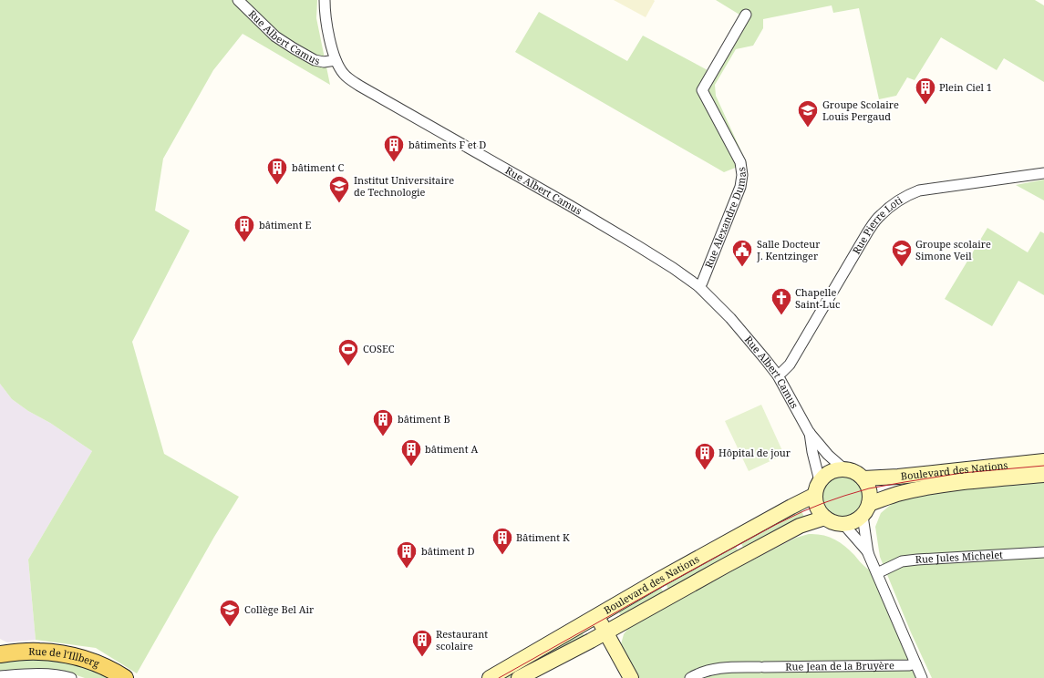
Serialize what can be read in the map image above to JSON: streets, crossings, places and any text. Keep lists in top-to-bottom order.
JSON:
{
  "streets": {
    "main road": ["Boulevard des Nations", "Rue de l'Illberg"],
    "street": [
      "Rue Albert Camus",
      "Rue Alexandre Dumas",
      "Rue Pierre Loti",
      "Rue Jules Michelet",
      "Rue Jean de la Bruyère"
    ]
  },
  "crossings": [
    ["Rue Albert Camus", "Rue Alexandre Dumas"],
    ["Rue Albert Camus", "Rue Pierre Loti"],
    ["Rue Albert Camus", "Boulevard des Nations"]
  ],
  "places": {
    "building": [
      "Plein Ciel 1",
      "bâtiments F et D",
      "bâtiment C",
      "bâtiment E",
      "bâtiment B",
      "bâtiment A",
      "Hôpital de jour",
      "Bâtiment K",
      "bâtiment D",
      "Restaurant scolaire"
    ],
    "school or university": [
      "Groupe Scolaire Louis Pergaud",
      "Institut Universitaire de Technologie",
      "Groupe scolaire Simone Veil",
      "Collège Bel Air"
    ],
    "public building": ["Salle Docteur J. Kentzinger"],
    "church": ["Chapelle Saint-Luc"],
    "sports": ["COSEC"]
  }
}
